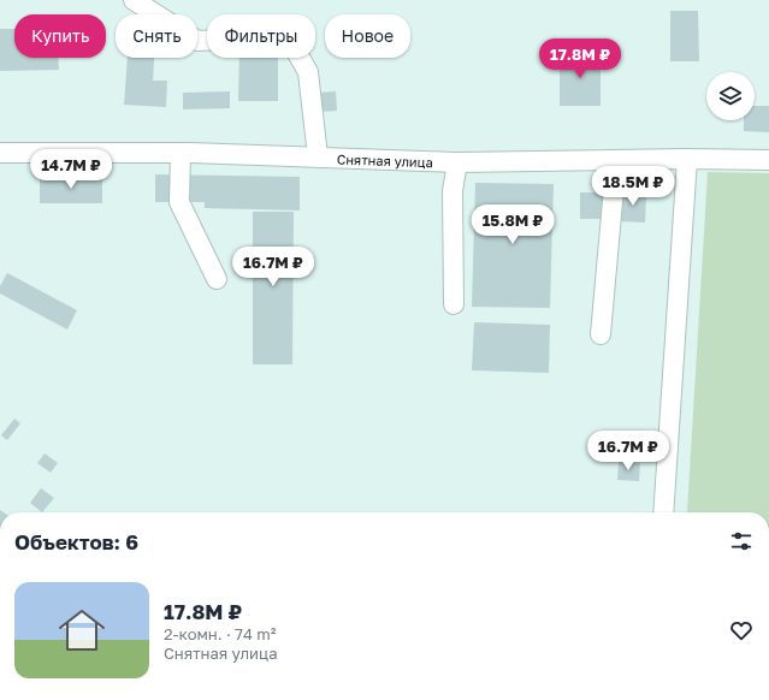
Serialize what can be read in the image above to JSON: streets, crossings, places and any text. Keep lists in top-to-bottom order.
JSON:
{
  "streets": {
    "street": ["Снятная улица"]
  },
  "page": {
    "chip": [
      "Купить",
      "Снять",
      "Фильтры",
      "Новое"
    ],
    "price": [
      "17.8M ₽",
      "14.7M ₽",
      "18.5M ₽",
      "15.8M ₽",
      "16.7M ₽",
      "16.7M ₽"
    ],
    "heading": "Объектов: 6",
    "list": [
      {
        "name": "17.8M ₽",
        "note": "2-комн. · 74 m² · Снятная улица"
      }
    ]
  }
}
